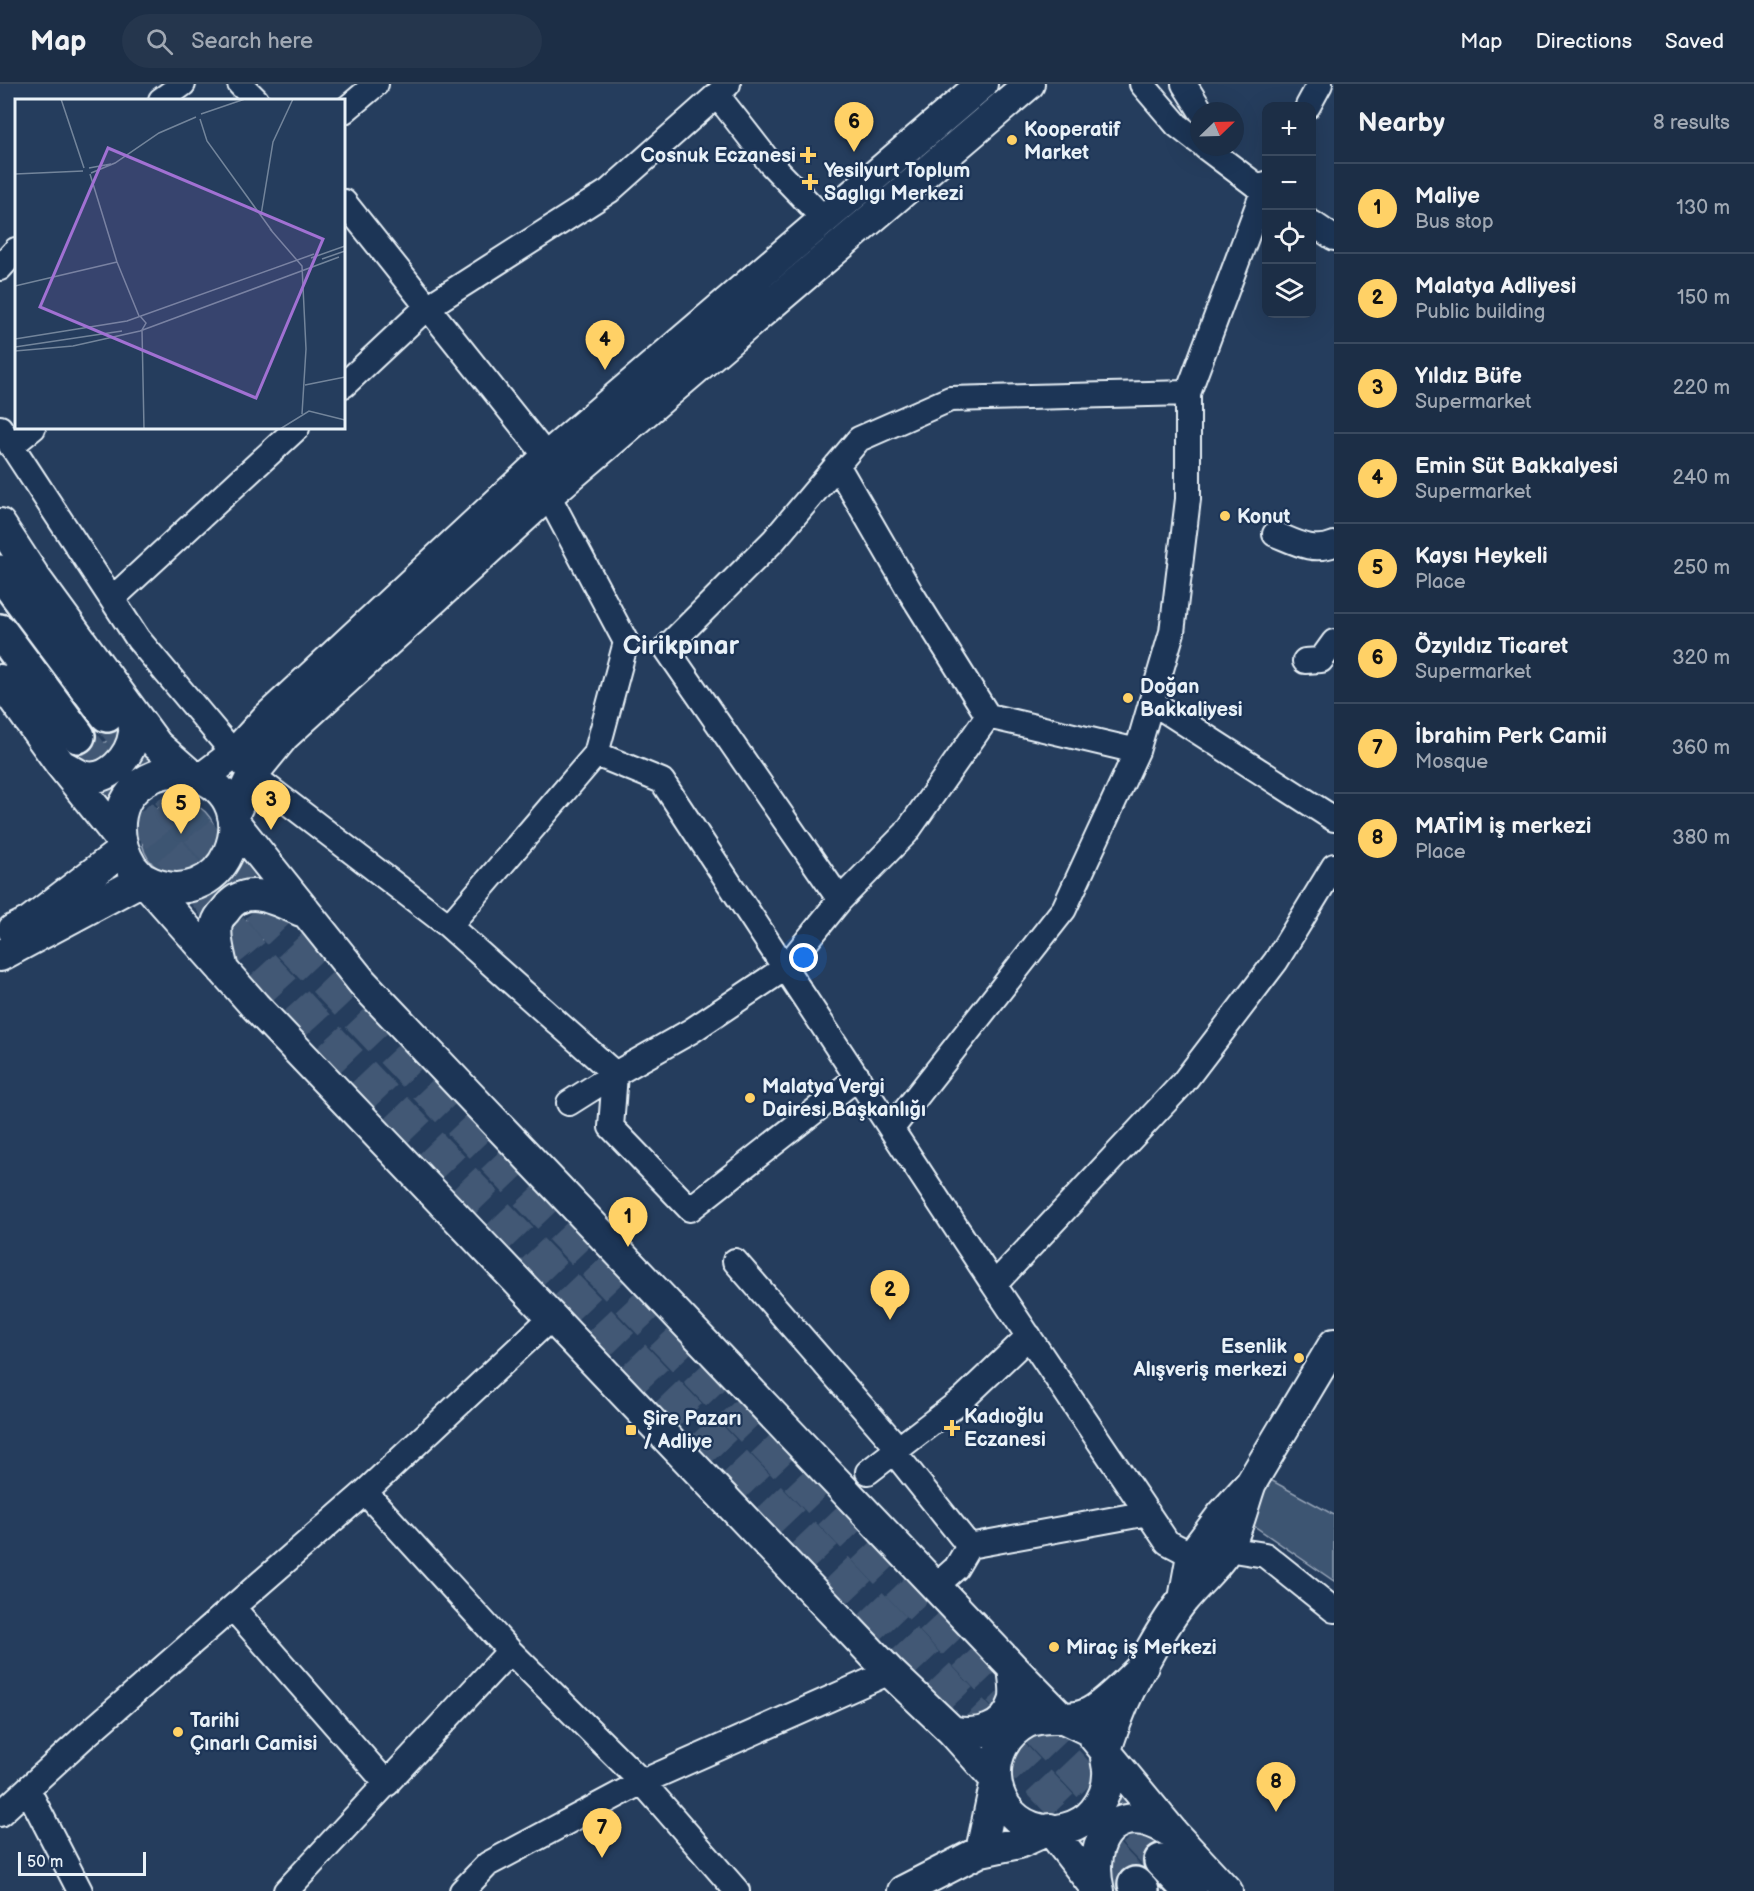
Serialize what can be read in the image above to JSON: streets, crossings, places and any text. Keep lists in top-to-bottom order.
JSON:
{
  "districts": ["Cirikpınar"],
  "places": {
    "other": [
      "Kooperatif Market",
      "Konut",
      "Doğan Bakkaliyesi",
      "Malatya Vergi Dairesi Başkanlığı",
      "Esenlik Alışveriş merkezi",
      "Miraç iş Merkezi",
      "Tarihi Çınarlı Camisi"
    ],
    "health": ["Cosnuk Eczanesi", "Yesilyurt Toplum Saglıgı Merkezi", "Kadıoğlu Eczanesi"],
    "transit": ["Şire Pazarı / Adliye"]
  },
  "scale_bar": "50 m",
  "north": "top right",
  "page": {
    "header": "Map",
    "search": "Search here",
    "nav": ["Map", "Directions", "Saved"],
    "heading": ["Nearby", "8 results"],
    "map_buttons": ["+", "−"],
    "pins": [
      "6",
      "4",
      "3",
      "5",
      "1",
      "2",
      "8",
      "7"
    ],
    "list": [
      {
        "mark": "1",
        "name": "Maliye",
        "note": "Bus stop",
        "value": "130 m"
      },
      {
        "mark": "2",
        "name": "Malatya Adliyesi",
        "note": "Public building",
        "value": "150 m"
      },
      {
        "mark": "3",
        "name": "Yıldız Büfe",
        "note": "Supermarket",
        "value": "220 m"
      },
      {
        "mark": "4",
        "name": "Emin Süt Bakkalyesi",
        "note": "Supermarket",
        "value": "240 m"
      },
      {
        "mark": "5",
        "name": "Kaysı Heykeli",
        "note": "Place",
        "value": "250 m"
      },
      {
        "mark": "6",
        "name": "Özyıldız Ticaret",
        "note": "Supermarket",
        "value": "320 m"
      },
      {
        "mark": "7",
        "name": "İbrahim Perk Camii",
        "note": "Mosque",
        "value": "360 m"
      },
      {
        "mark": "8",
        "name": "MATİM iş merkezi",
        "note": "Place",
        "value": "380 m"
      }
    ],
    "scale": "50 m"
  }
}
